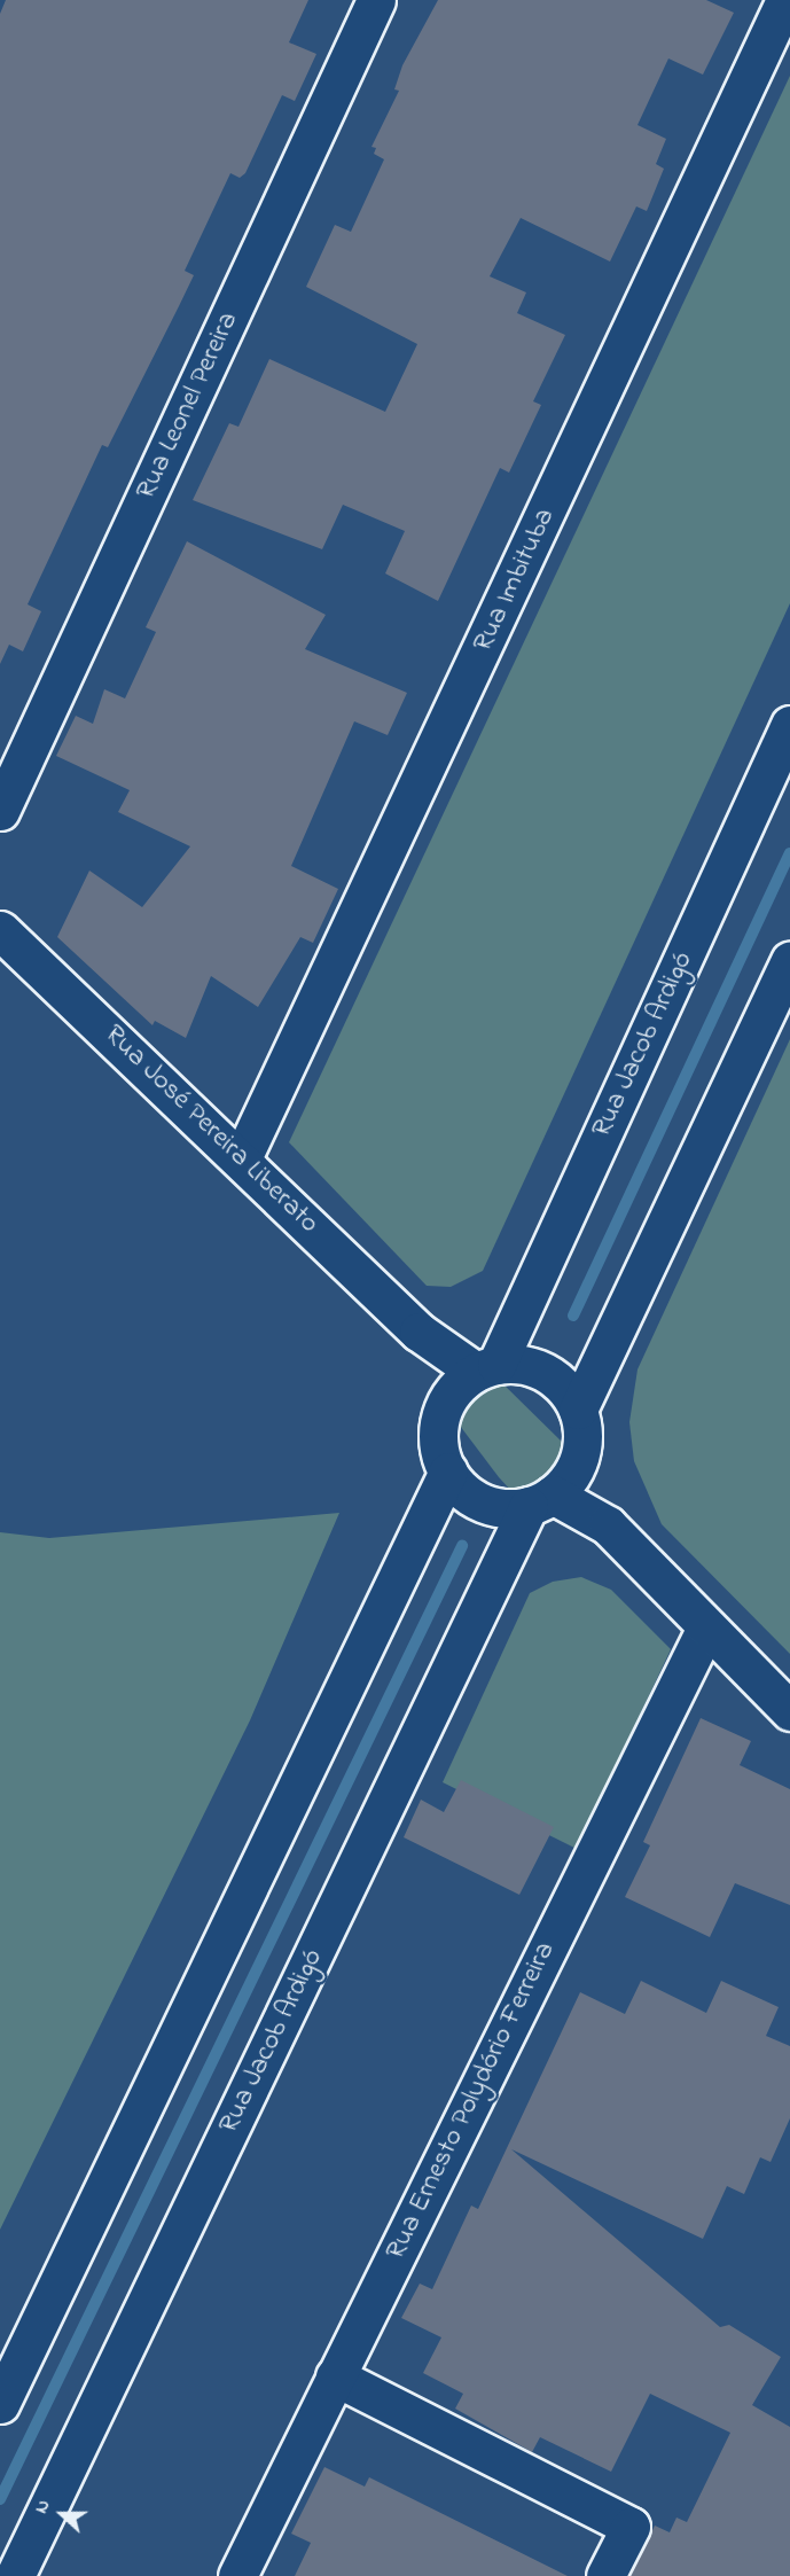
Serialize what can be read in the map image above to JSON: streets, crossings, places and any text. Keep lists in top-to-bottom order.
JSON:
{
  "streets": {
    "main road": [
      "Rua Leonel Pereira",
      "Rua Imbituba",
      "Rua Jacob Ardigó",
      "Rua José Pereira Liberato",
      "Rua Ernesto Polydório Ferreira"
    ]
  },
  "crossings": [
    ["Rua Imbituba", "Rua José Pereira Liberato"],
    ["Rua Jacob Ardigó", "Rua José Pereira Liberato"]
  ],
  "north": "left"
}
